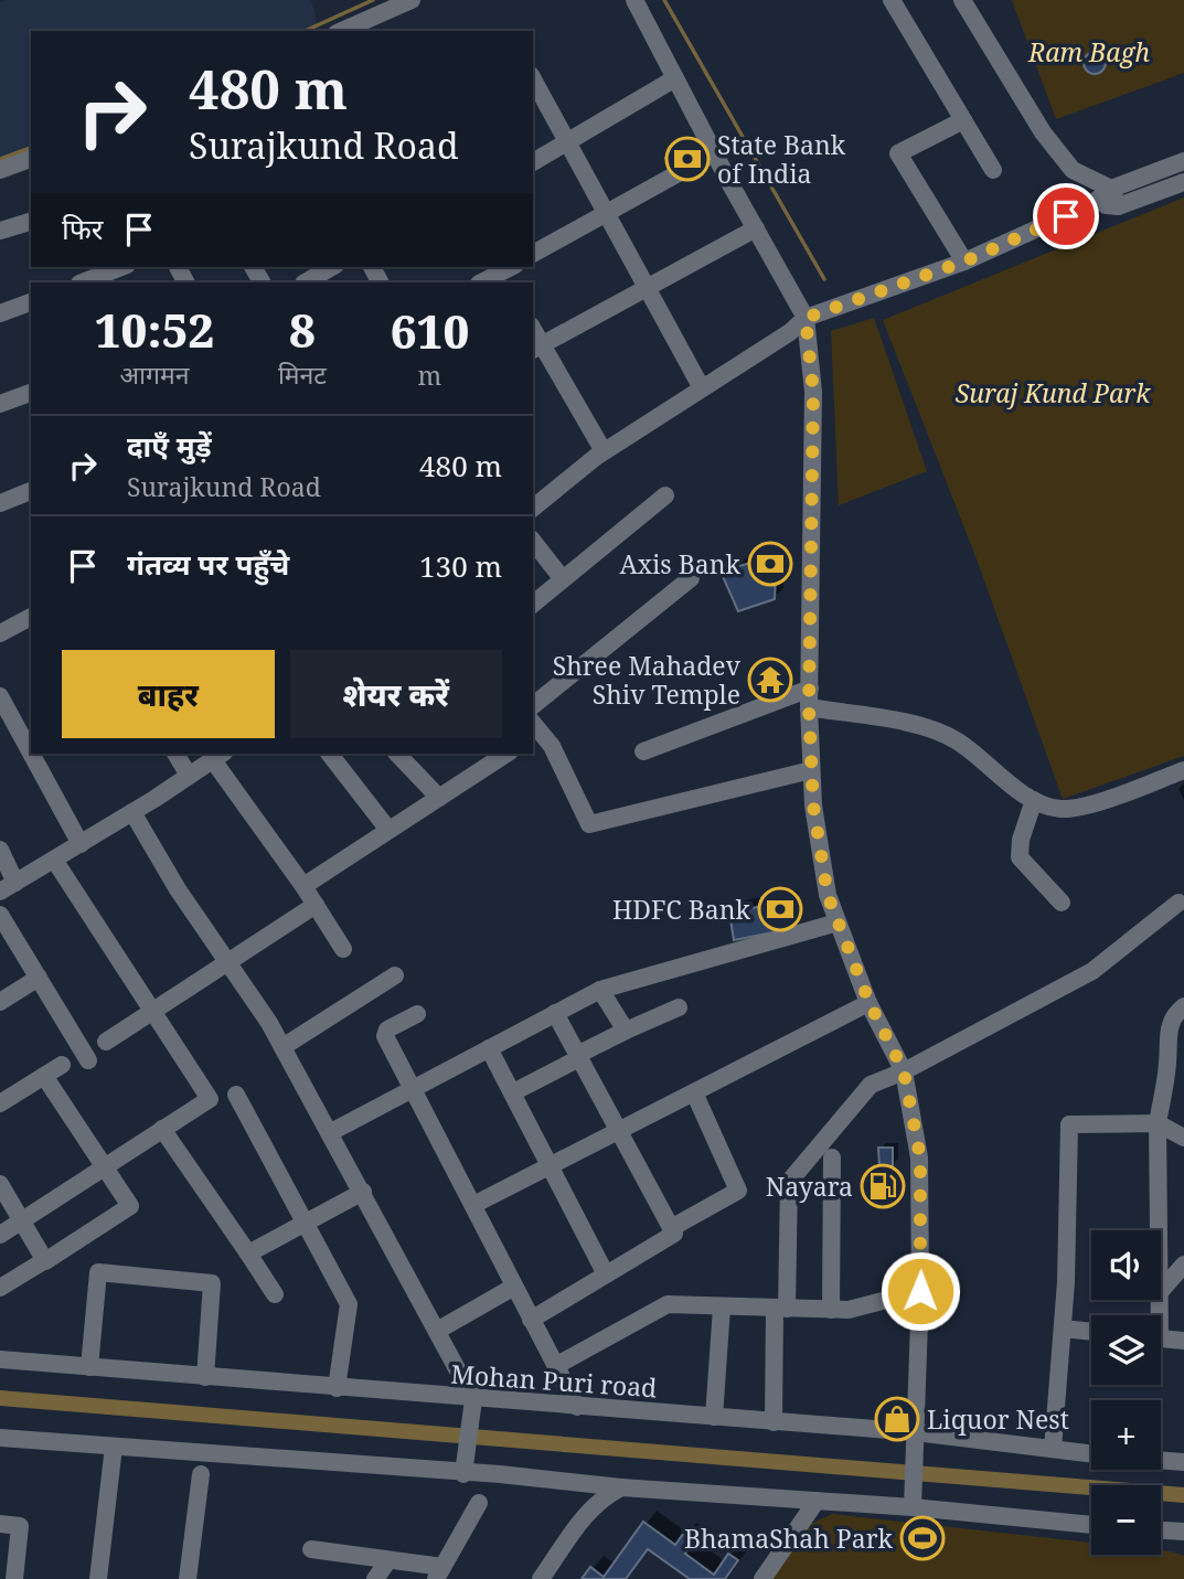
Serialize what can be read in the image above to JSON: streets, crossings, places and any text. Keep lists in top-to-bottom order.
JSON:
{
  "streets": {
    "street": ["Mohan Puri road"]
  },
  "parks": ["Ram Bagh", "Suraj Kund Park"],
  "places": {
    "bank": ["State Bank of India", "Axis Bank", "HDFC Bank"],
    "temple": ["Shree Mahadev Shiv Temple"],
    "fuel station": ["Nayara"],
    "shop": ["Liquor Nest"],
    "sports": ["BhamaShah Park"]
  },
  "page": {
    "turn": ["480 m", "Surajkund Road"],
    "then": "फिर",
    "eta": [
      "10:52",
      "आगमन",
      "8",
      "मिनट",
      "610",
      "m"
    ],
    "list": [
      {
        "name": "दाएँ मुड़ें",
        "note": "Surajkund Road",
        "value": "480 m"
      },
      {
        "name": "गंतव्य पर पहुँचे",
        "value": "130 m"
      }
    ],
    "buttons": ["बाहर", "शेयर करें"],
    "map_buttons": ["+", "−"]
  }
}
